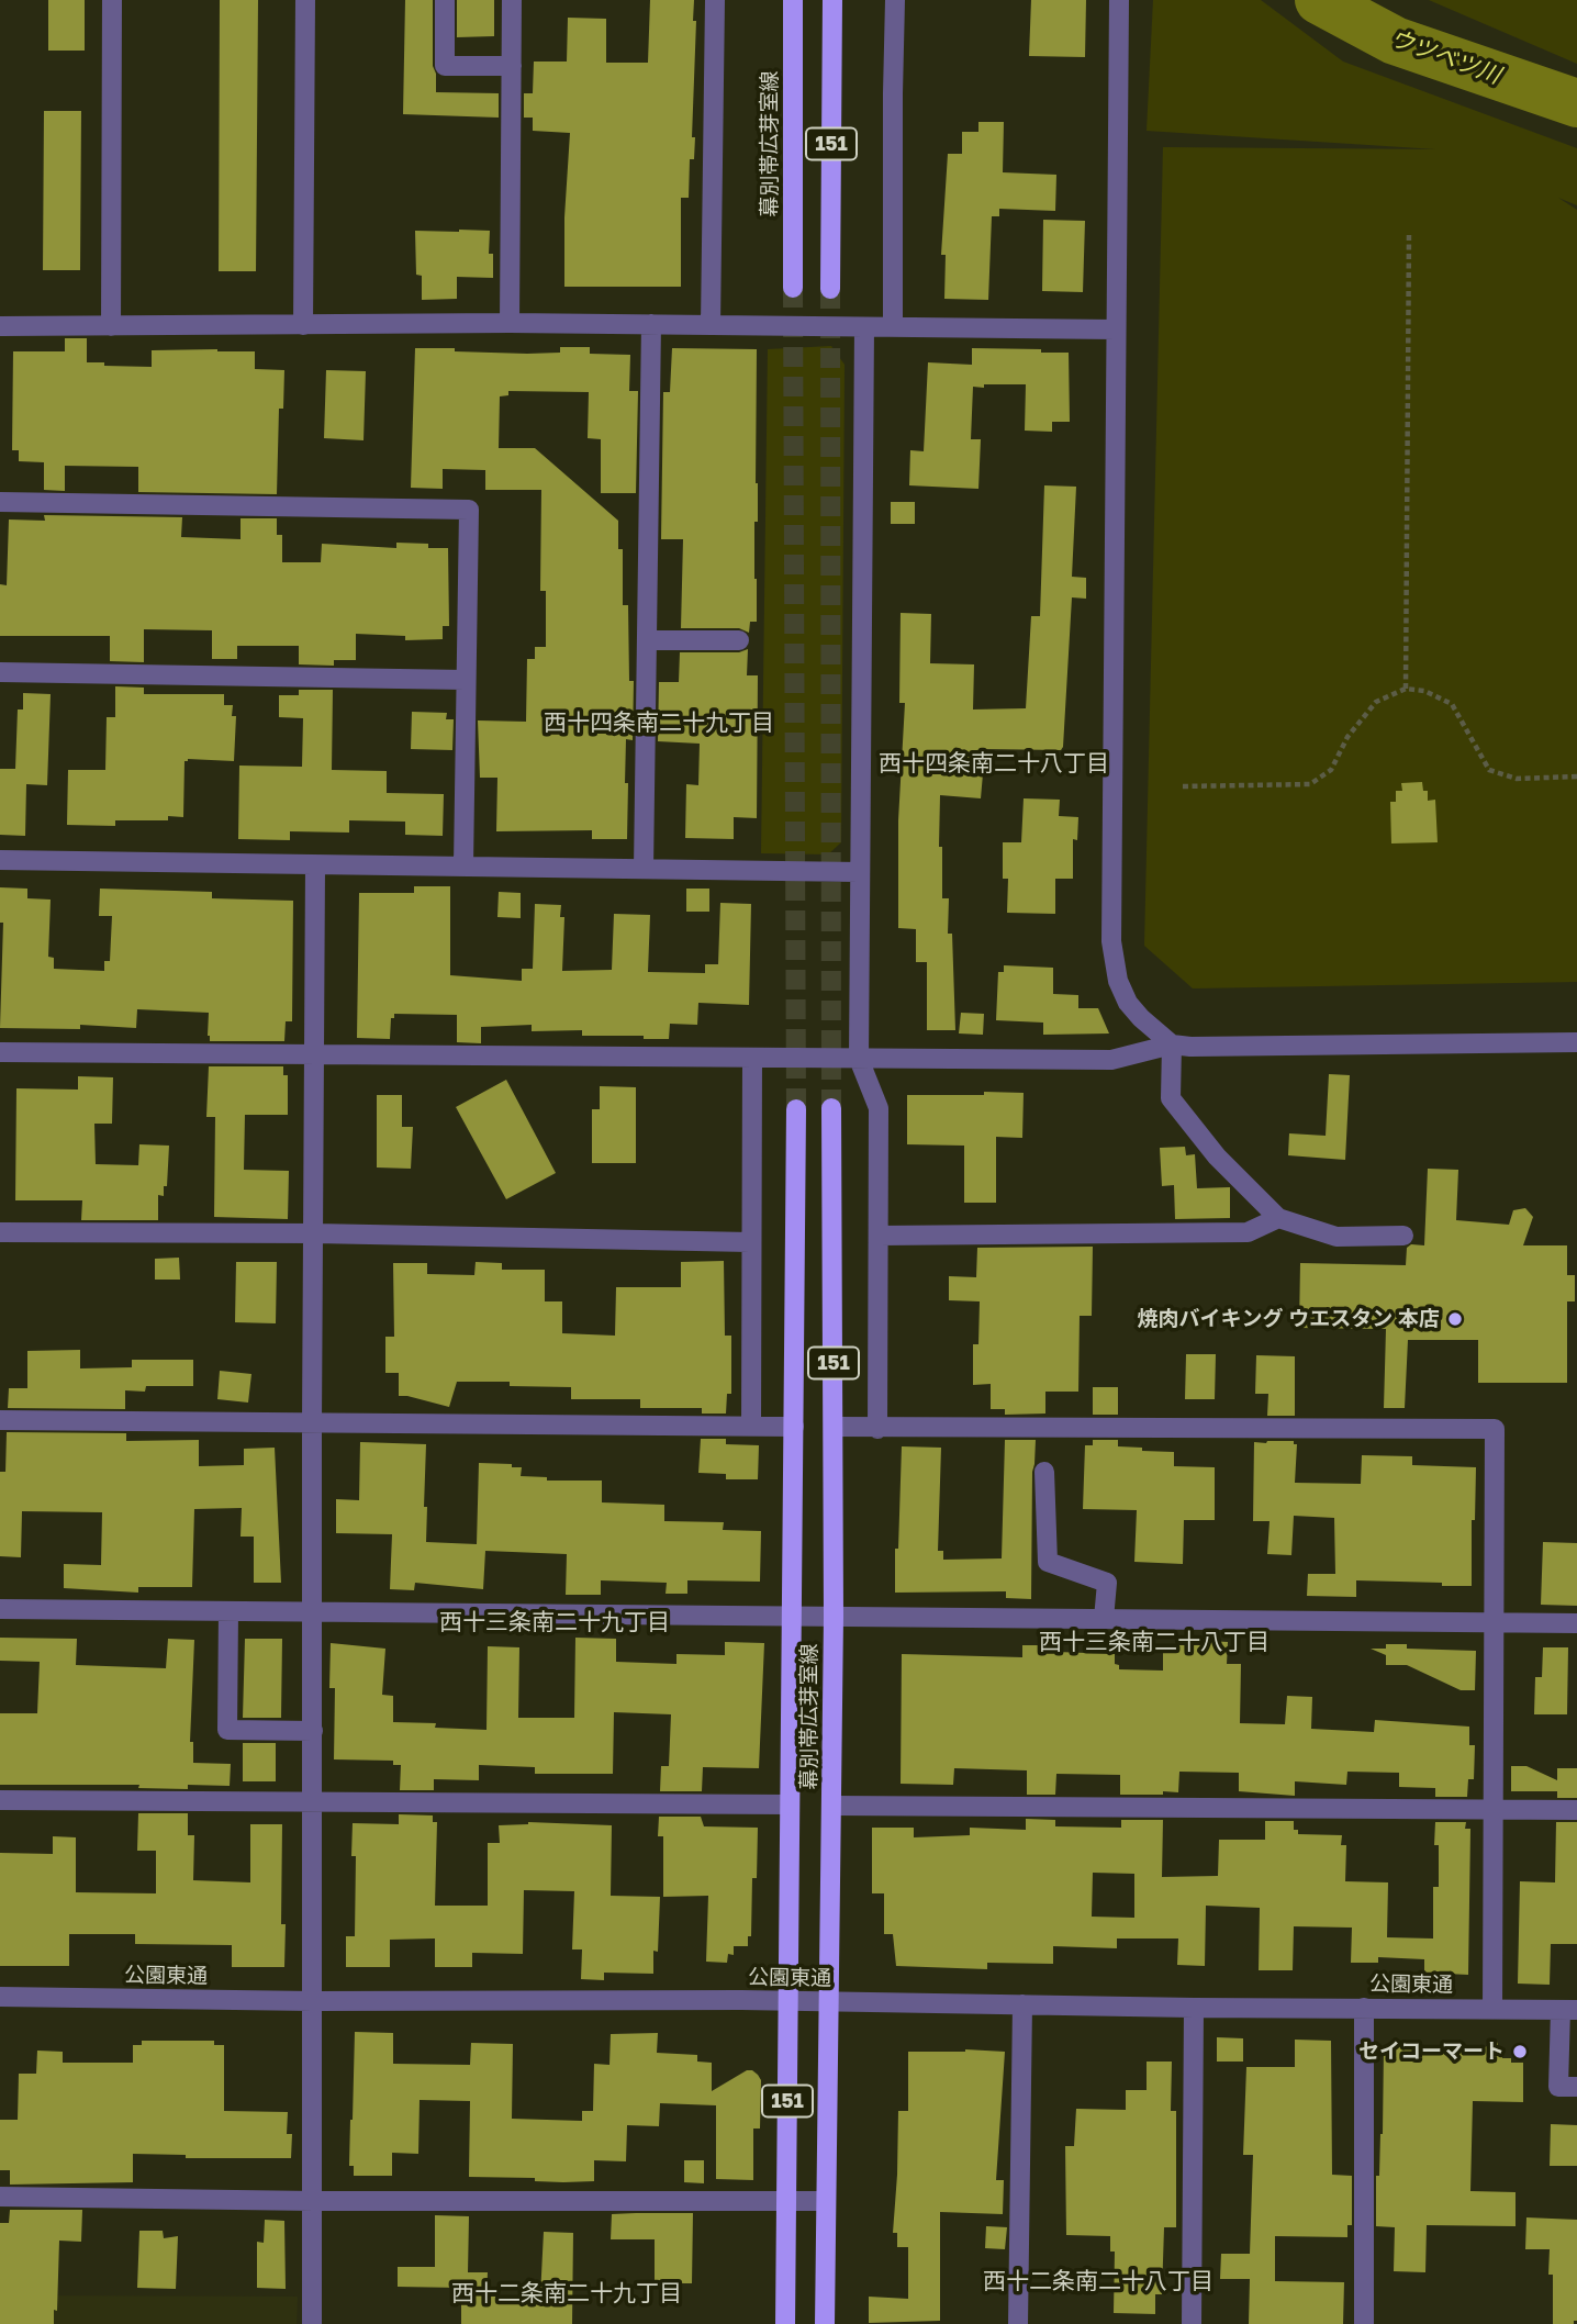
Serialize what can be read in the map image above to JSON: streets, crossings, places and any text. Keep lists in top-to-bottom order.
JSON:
{
  "streets": {
    "main road": ["幕別帯広芽室線", "151"],
    "street": ["公園東通"]
  },
  "crossings": [
    ["幕別帯広芽室線", "公園東通"]
  ],
  "districts": [
    "西十四条南二十九丁目",
    "西十四条南二十八丁目",
    "西十三条南二十九丁目",
    "西十三条南二十八丁目",
    "西十二条南二十八丁目",
    "西十二条南二十九丁目"
  ],
  "water": ["ウツベツ川"],
  "places": ["焼肉バイキング ウエスタン 本店", "セイコーマート"]
}
